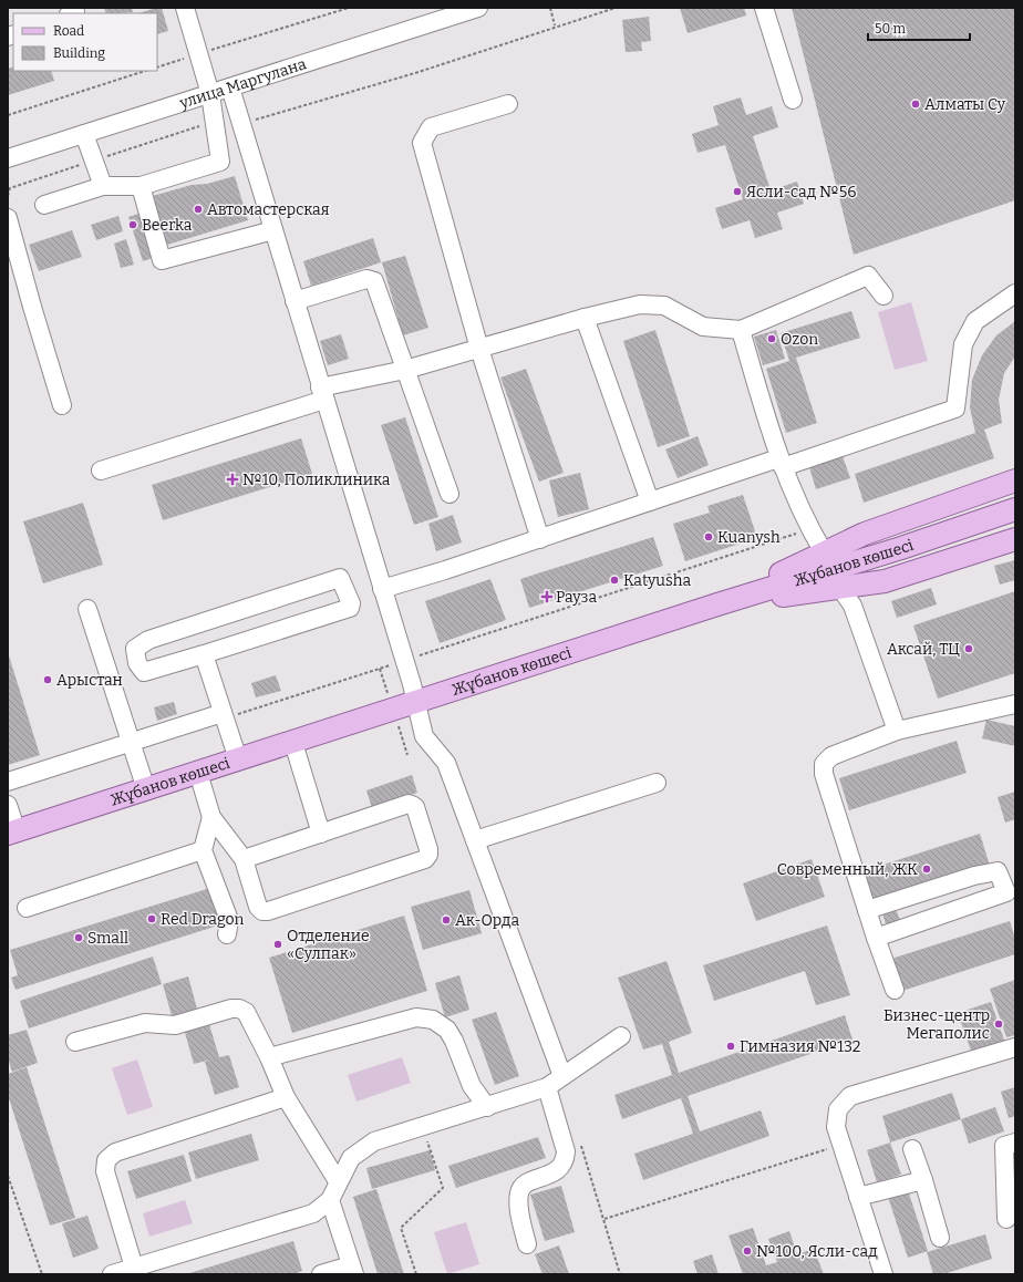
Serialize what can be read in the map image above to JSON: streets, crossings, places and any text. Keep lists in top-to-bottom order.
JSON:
{
  "streets": {
    "main road": ["Жұбанов көшесі"],
    "street": ["улица Маргулана"]
  },
  "places": {
    "other": [
      "Алматы Су",
      "Ясли-сад №56",
      "Автомастерская",
      "Beerka",
      "Ozon",
      "Kuanysh",
      "Katyusha",
      "Аксай, ТЦ",
      "Арыстан",
      "Современный, ЖК",
      "Red Dragon",
      "Ак-Орда",
      "Small",
      "Отделение «Сулпак»",
      "Бизнес-центр Мегаполис",
      "Гимназия №132",
      "№100, Ясли-сад"
    ],
    "health": ["№10, Поликлиника", "Рауза"]
  },
  "legend": ["Road", "Building"],
  "scale_bar": "50 m"
}
